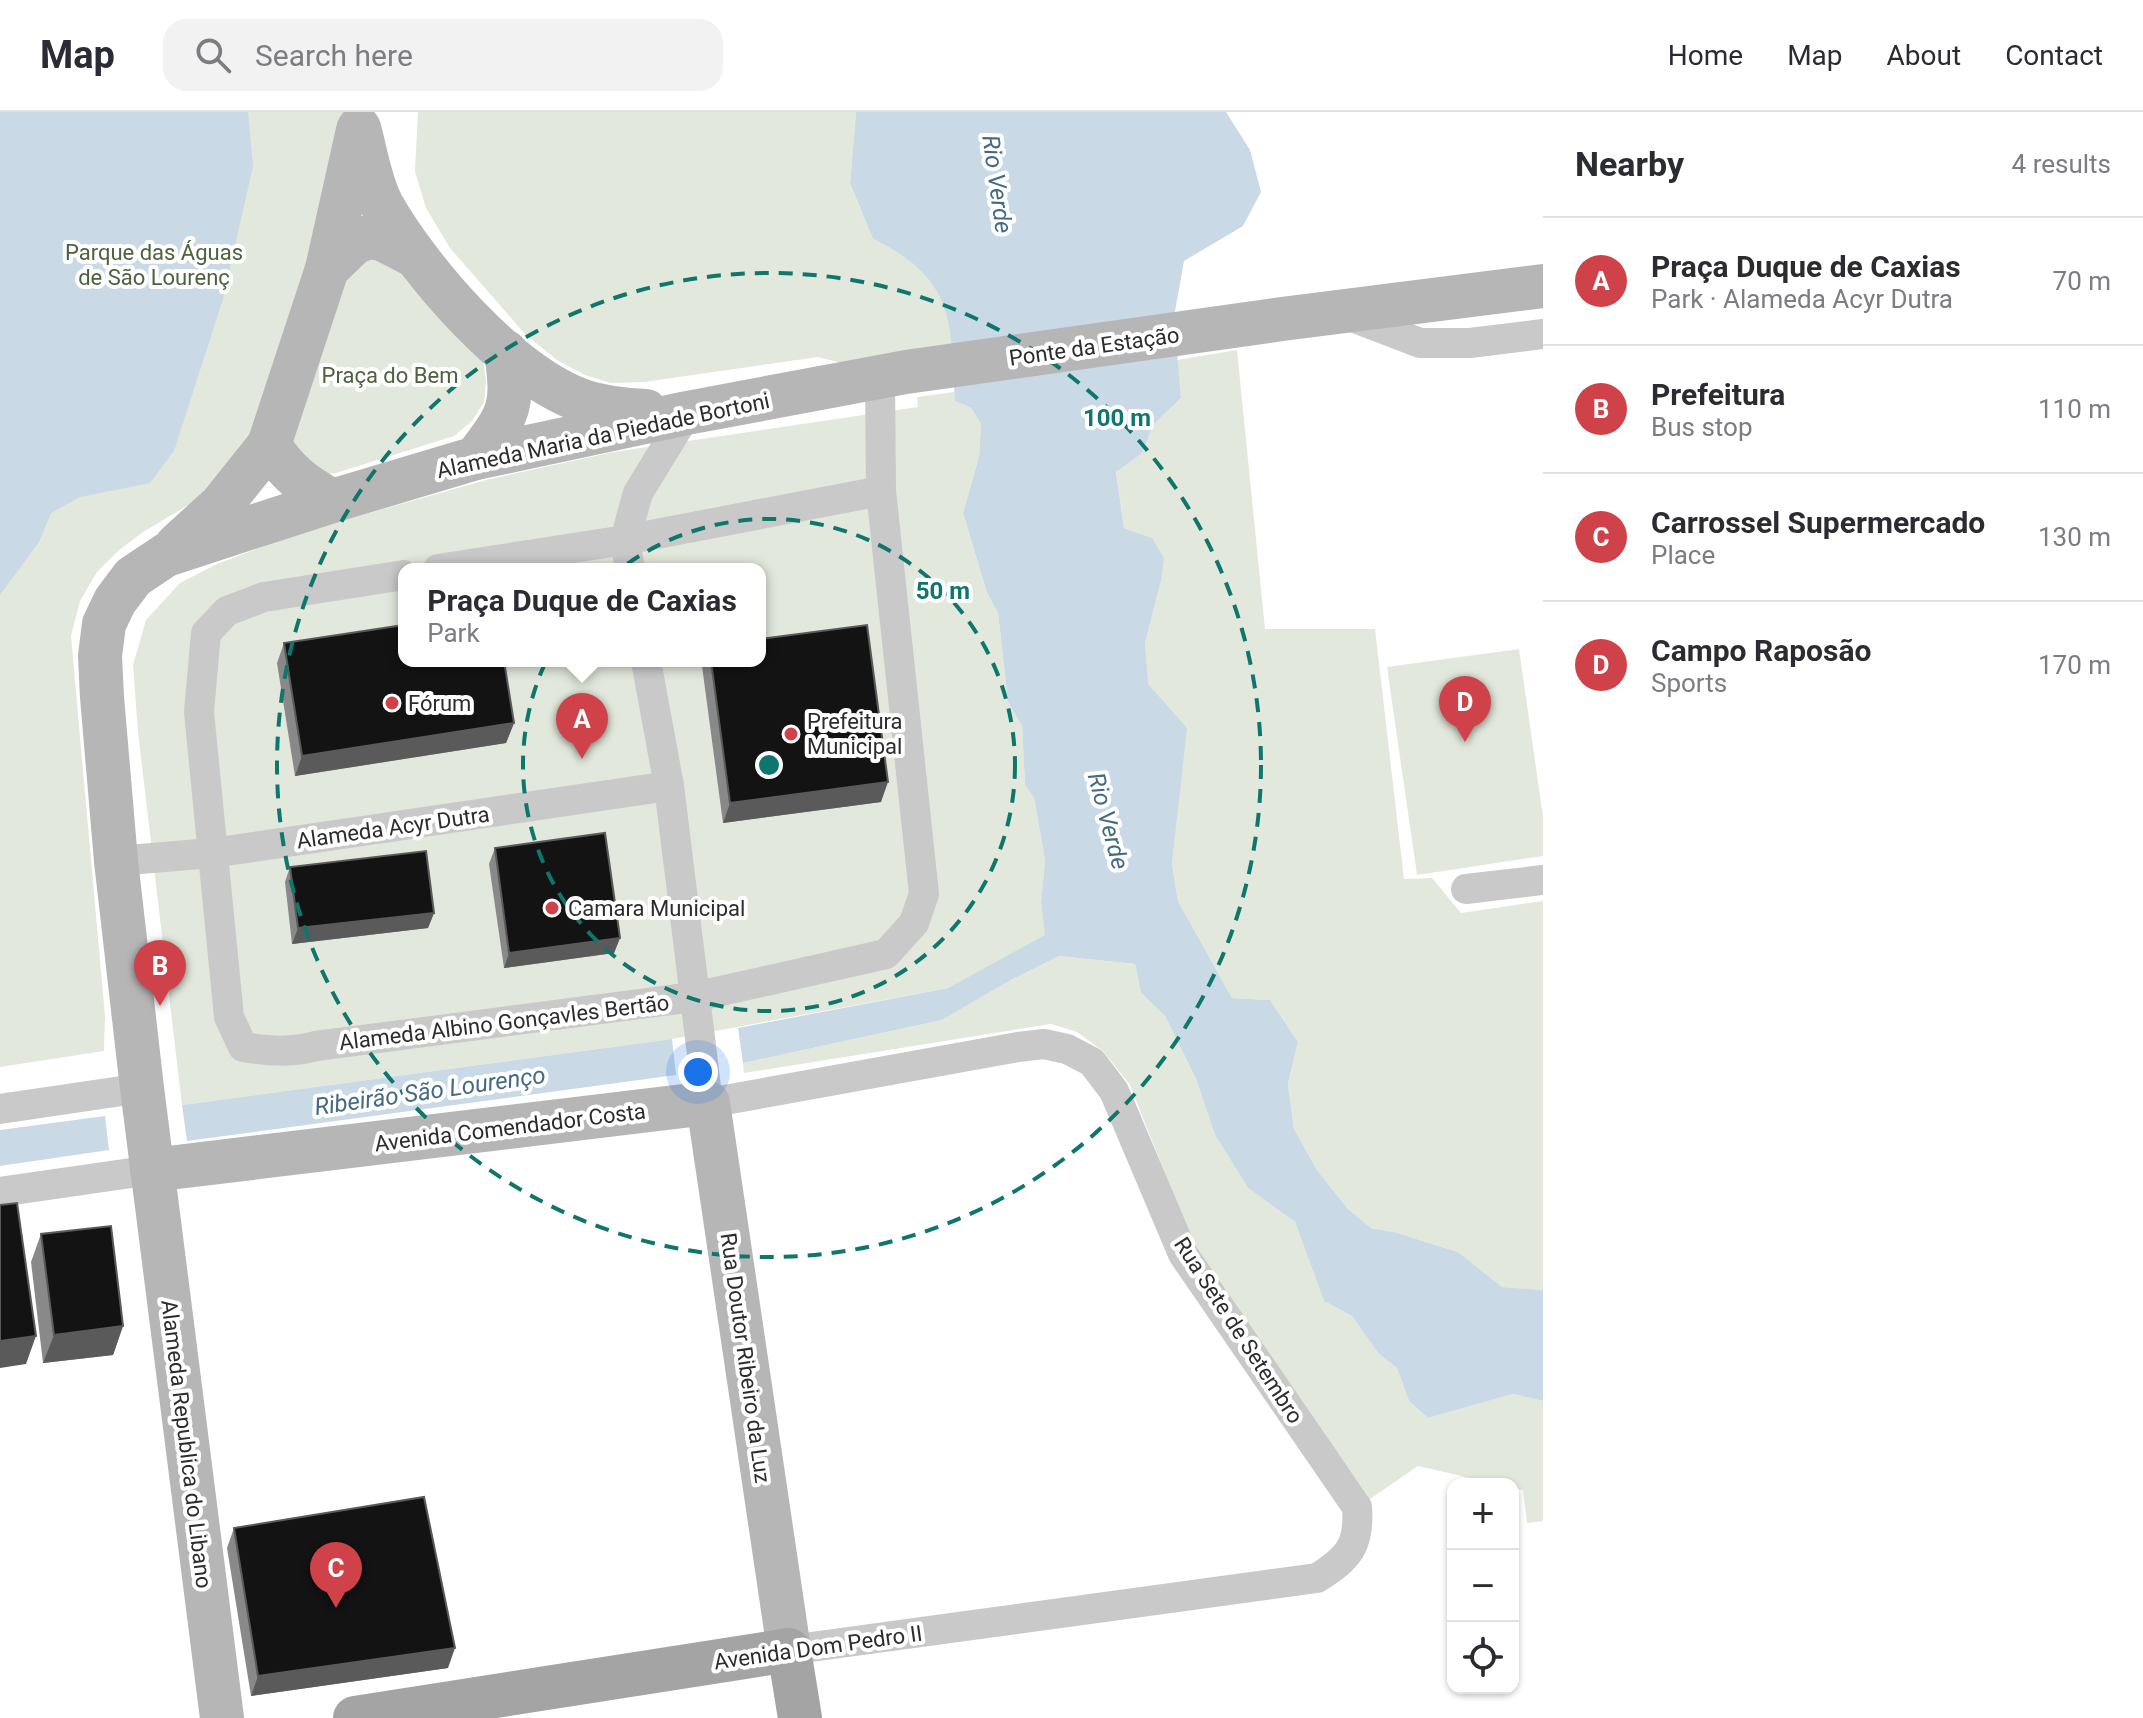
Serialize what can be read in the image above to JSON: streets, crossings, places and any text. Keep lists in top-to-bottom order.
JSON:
{
  "streets": {
    "main road": [
      "Ponte da Estação",
      "Alameda Maria da Piedade Bortoni",
      "Avenida Comendador Costa",
      "Rua Doutor Ribeiro da Luz",
      "Alameda Republica do Libano",
      "Avenida Dom Pedro II"
    ],
    "street": ["Alameda Acyr Dutra", "Alameda Albino Gonçavles Bertão", "Rua Sete de Setembro"]
  },
  "crossings": [
    ["Ponte da Estação", "Alameda Maria da Piedade Bortoni"],
    ["Alameda Maria da Piedade Bortoni", "Alameda Republica do Libano"],
    ["Alameda Acyr Dutra", "Alameda Albino Gonçavles Bertão"],
    ["Alameda Acyr Dutra", "Rua Doutor Ribeiro da Luz"],
    ["Alameda Acyr Dutra", "Alameda Republica do Libano"],
    ["Alameda Albino Gonçavles Bertão", "Rua Doutor Ribeiro da Luz"],
    ["Avenida Comendador Costa", "Rua Sete de Setembro"],
    ["Avenida Comendador Costa", "Rua Doutor Ribeiro da Luz"],
    ["Avenida Comendador Costa", "Alameda Republica do Libano"],
    ["Rua Sete de Setembro", "Avenida Dom Pedro II"],
    ["Rua Doutor Ribeiro da Luz", "Avenida Dom Pedro II"]
  ],
  "water": ["Rio Verde", "Ribeirão São Lourenço"],
  "parks": ["Parque das Águas de São Lourenç", "Praça do Bem"],
  "places": ["Fórum", "Prefeitura Municipal", "Camara Municipal"],
  "page": {
    "header": "Map",
    "search": "Search here",
    "nav": [
      "Home",
      "Map",
      "About",
      "Contact"
    ],
    "heading": ["Nearby", "4 results"],
    "list": [
      {
        "mark": "A",
        "name": "Praça Duque de Caxias",
        "note": "Park · Alameda Acyr Dutra",
        "value": "70 m"
      },
      {
        "mark": "B",
        "name": "Prefeitura",
        "note": "Bus stop",
        "value": "110 m"
      },
      {
        "mark": "C",
        "name": "Carrossel Supermercado",
        "note": "Place",
        "value": "130 m"
      },
      {
        "mark": "D",
        "name": "Campo Raposão",
        "note": "Sports",
        "value": "170 m"
      }
    ],
    "popup": ["Praça Duque de Caxias", "Park"],
    "pins": [
      "D",
      "A",
      "B",
      "C"
    ],
    "map_buttons": ["+", "−"]
  },
  "rings": ["100 m", "50 m"]
}
